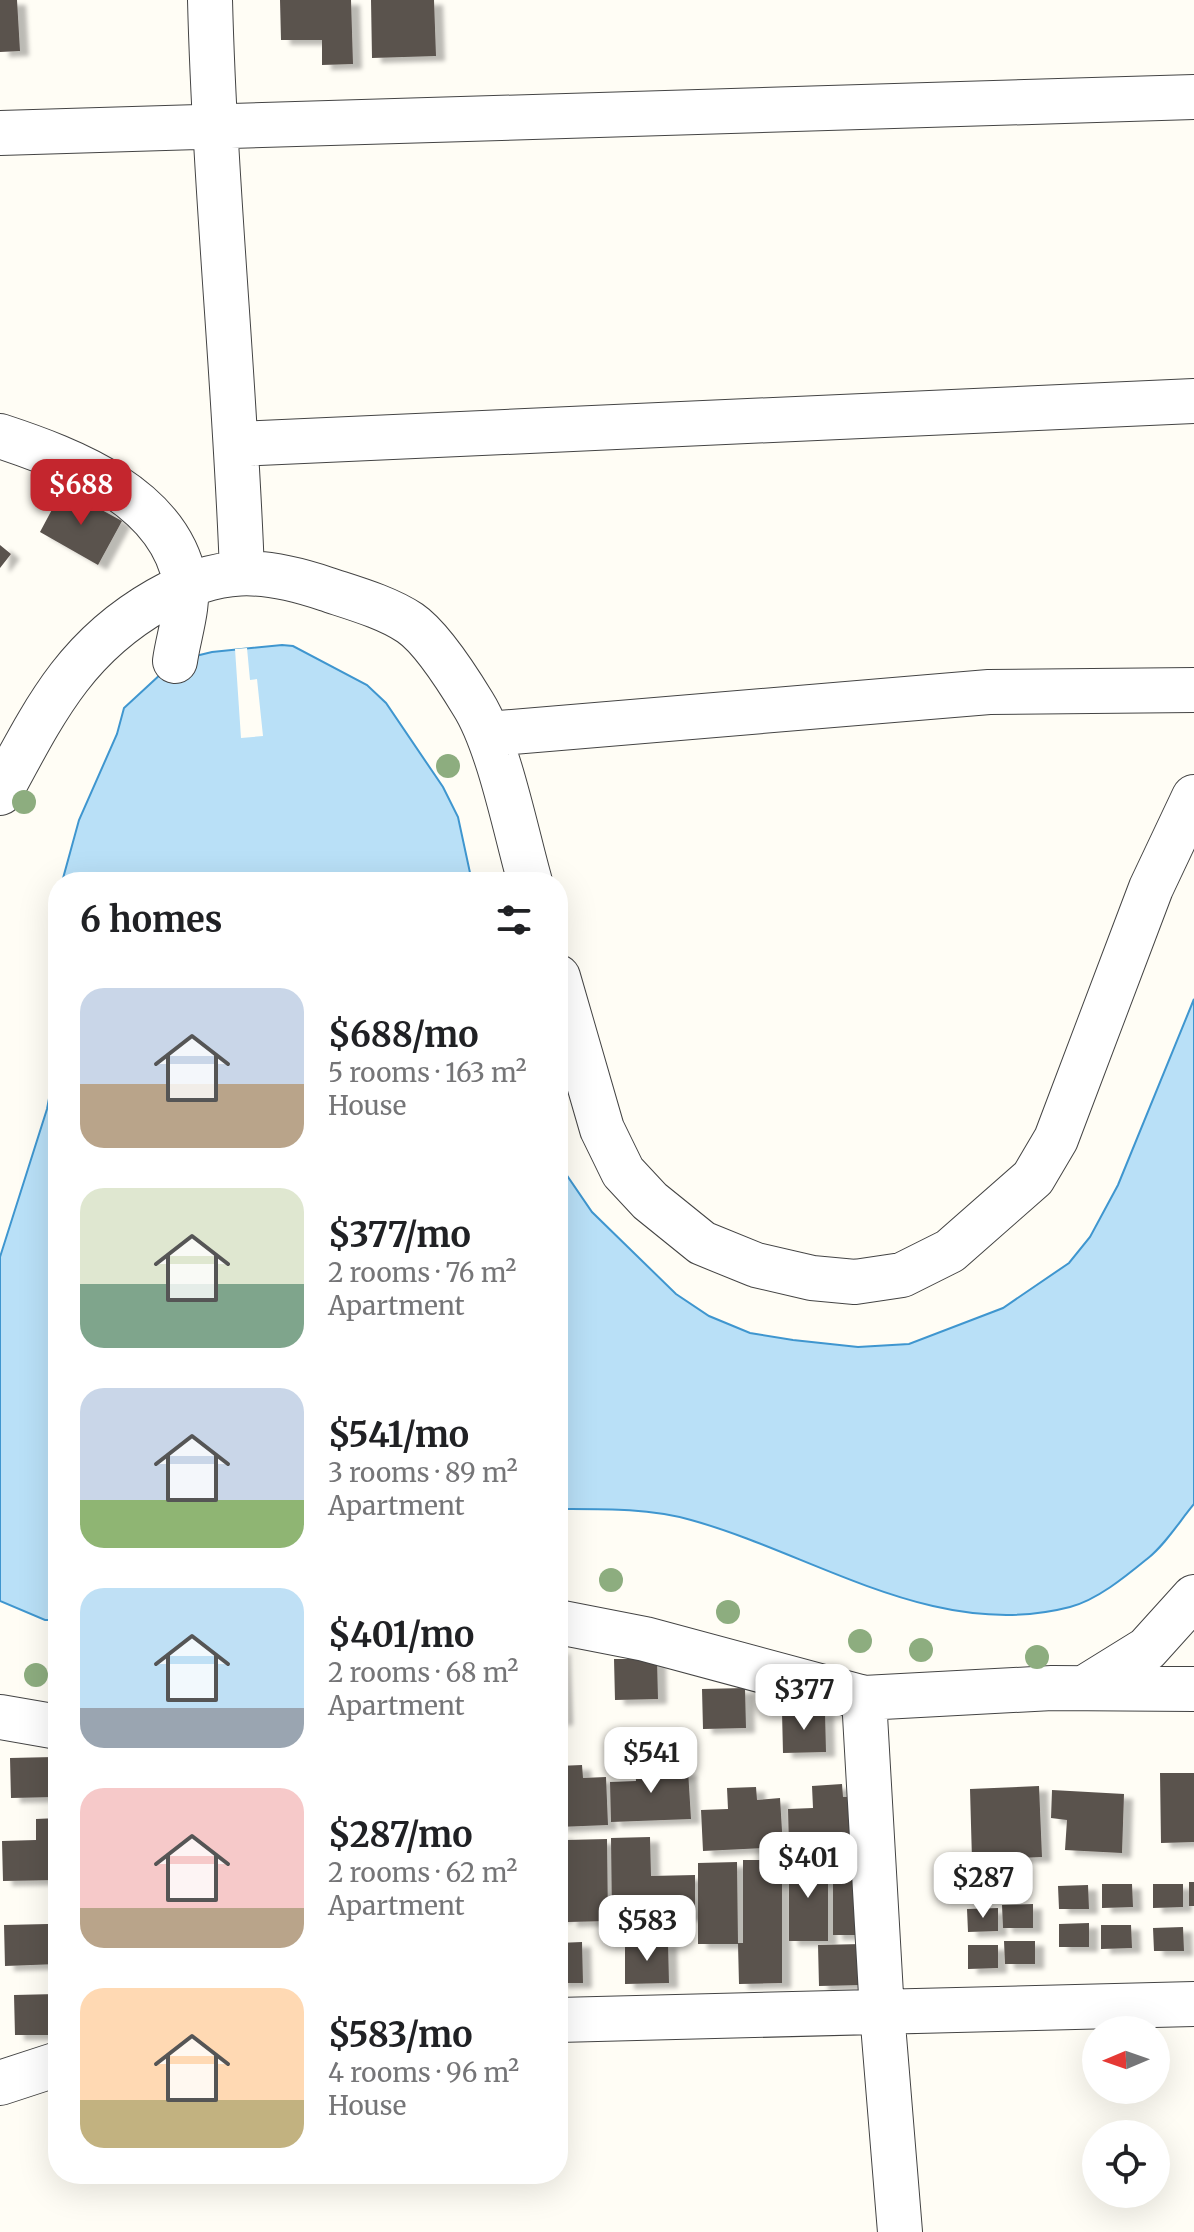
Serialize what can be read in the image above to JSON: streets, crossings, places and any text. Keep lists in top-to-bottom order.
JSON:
{
  "north": "left",
  "page": {
    "price": [
      "$688",
      "$377",
      "$541",
      "$401",
      "$287",
      "$583"
    ],
    "heading": "6 homes",
    "list": [
      {
        "name": "$688/mo",
        "note": "5 rooms · 163 m² · House"
      },
      {
        "name": "$377/mo",
        "note": "2 rooms · 76 m² · Apartment"
      },
      {
        "name": "$541/mo",
        "note": "3 rooms · 89 m² · Apartment"
      },
      {
        "name": "$401/mo",
        "note": "2 rooms · 68 m² · Apartment"
      },
      {
        "name": "$287/mo",
        "note": "2 rooms · 62 m² · Apartment"
      },
      {
        "name": "$583/mo",
        "note": "4 rooms · 96 m² · House"
      }
    ]
  }
}
